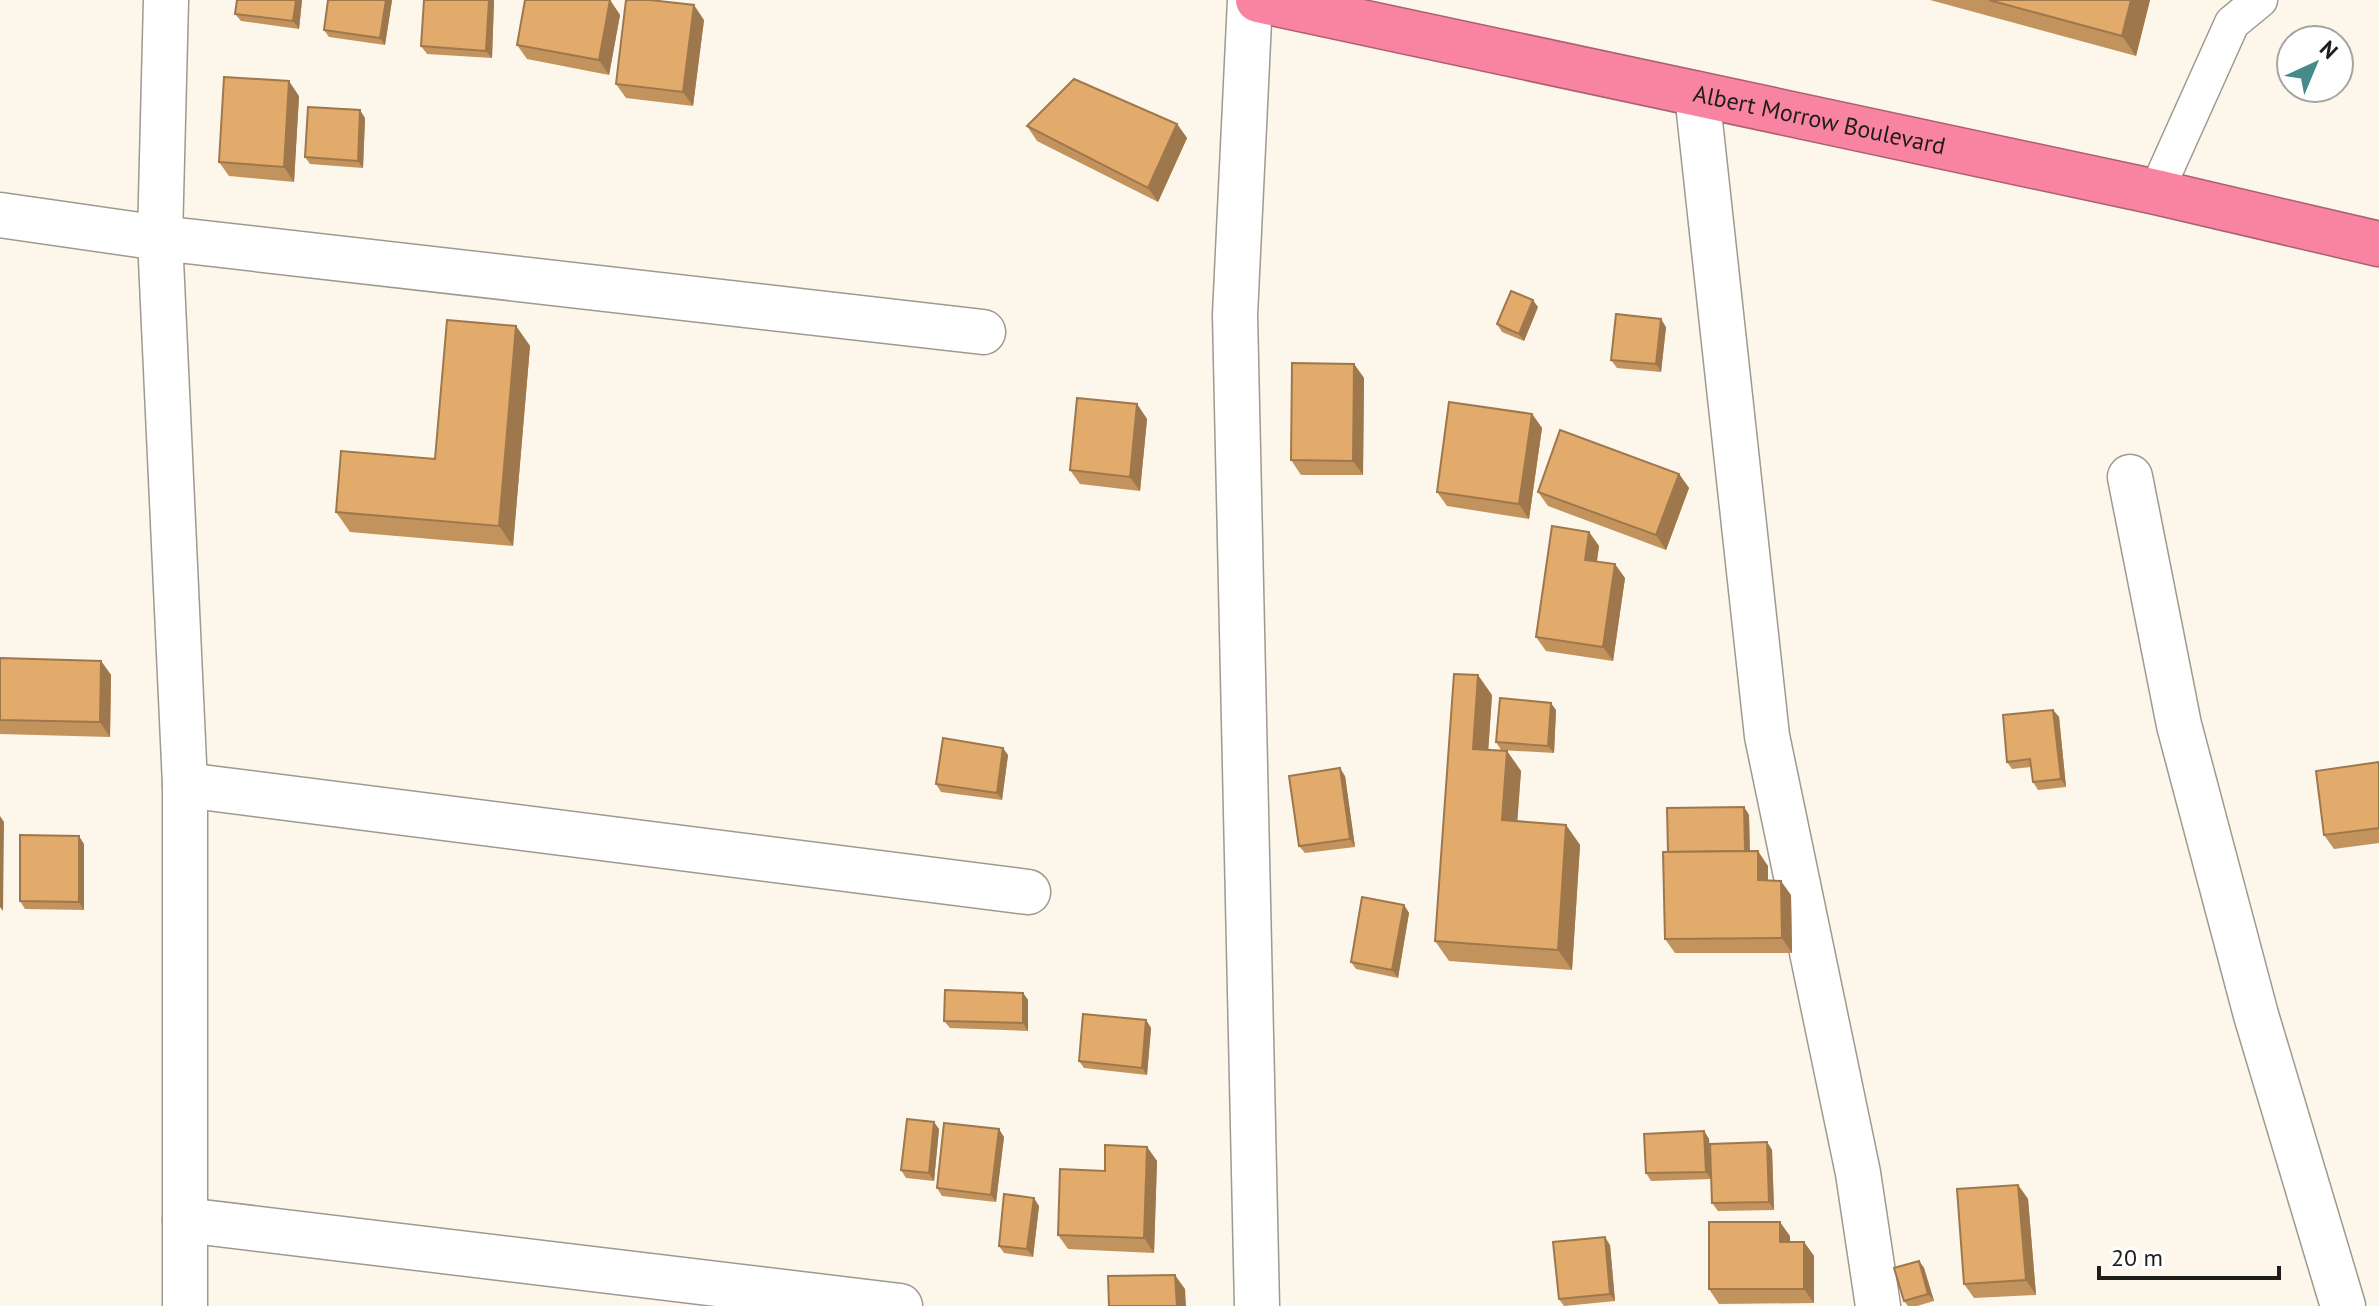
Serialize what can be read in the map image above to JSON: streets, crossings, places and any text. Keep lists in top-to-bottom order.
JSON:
{
  "streets": {
    "highway": ["Albert Morrow Boulevard"]
  },
  "scale_bar": "20 m",
  "north": "top right"
}
